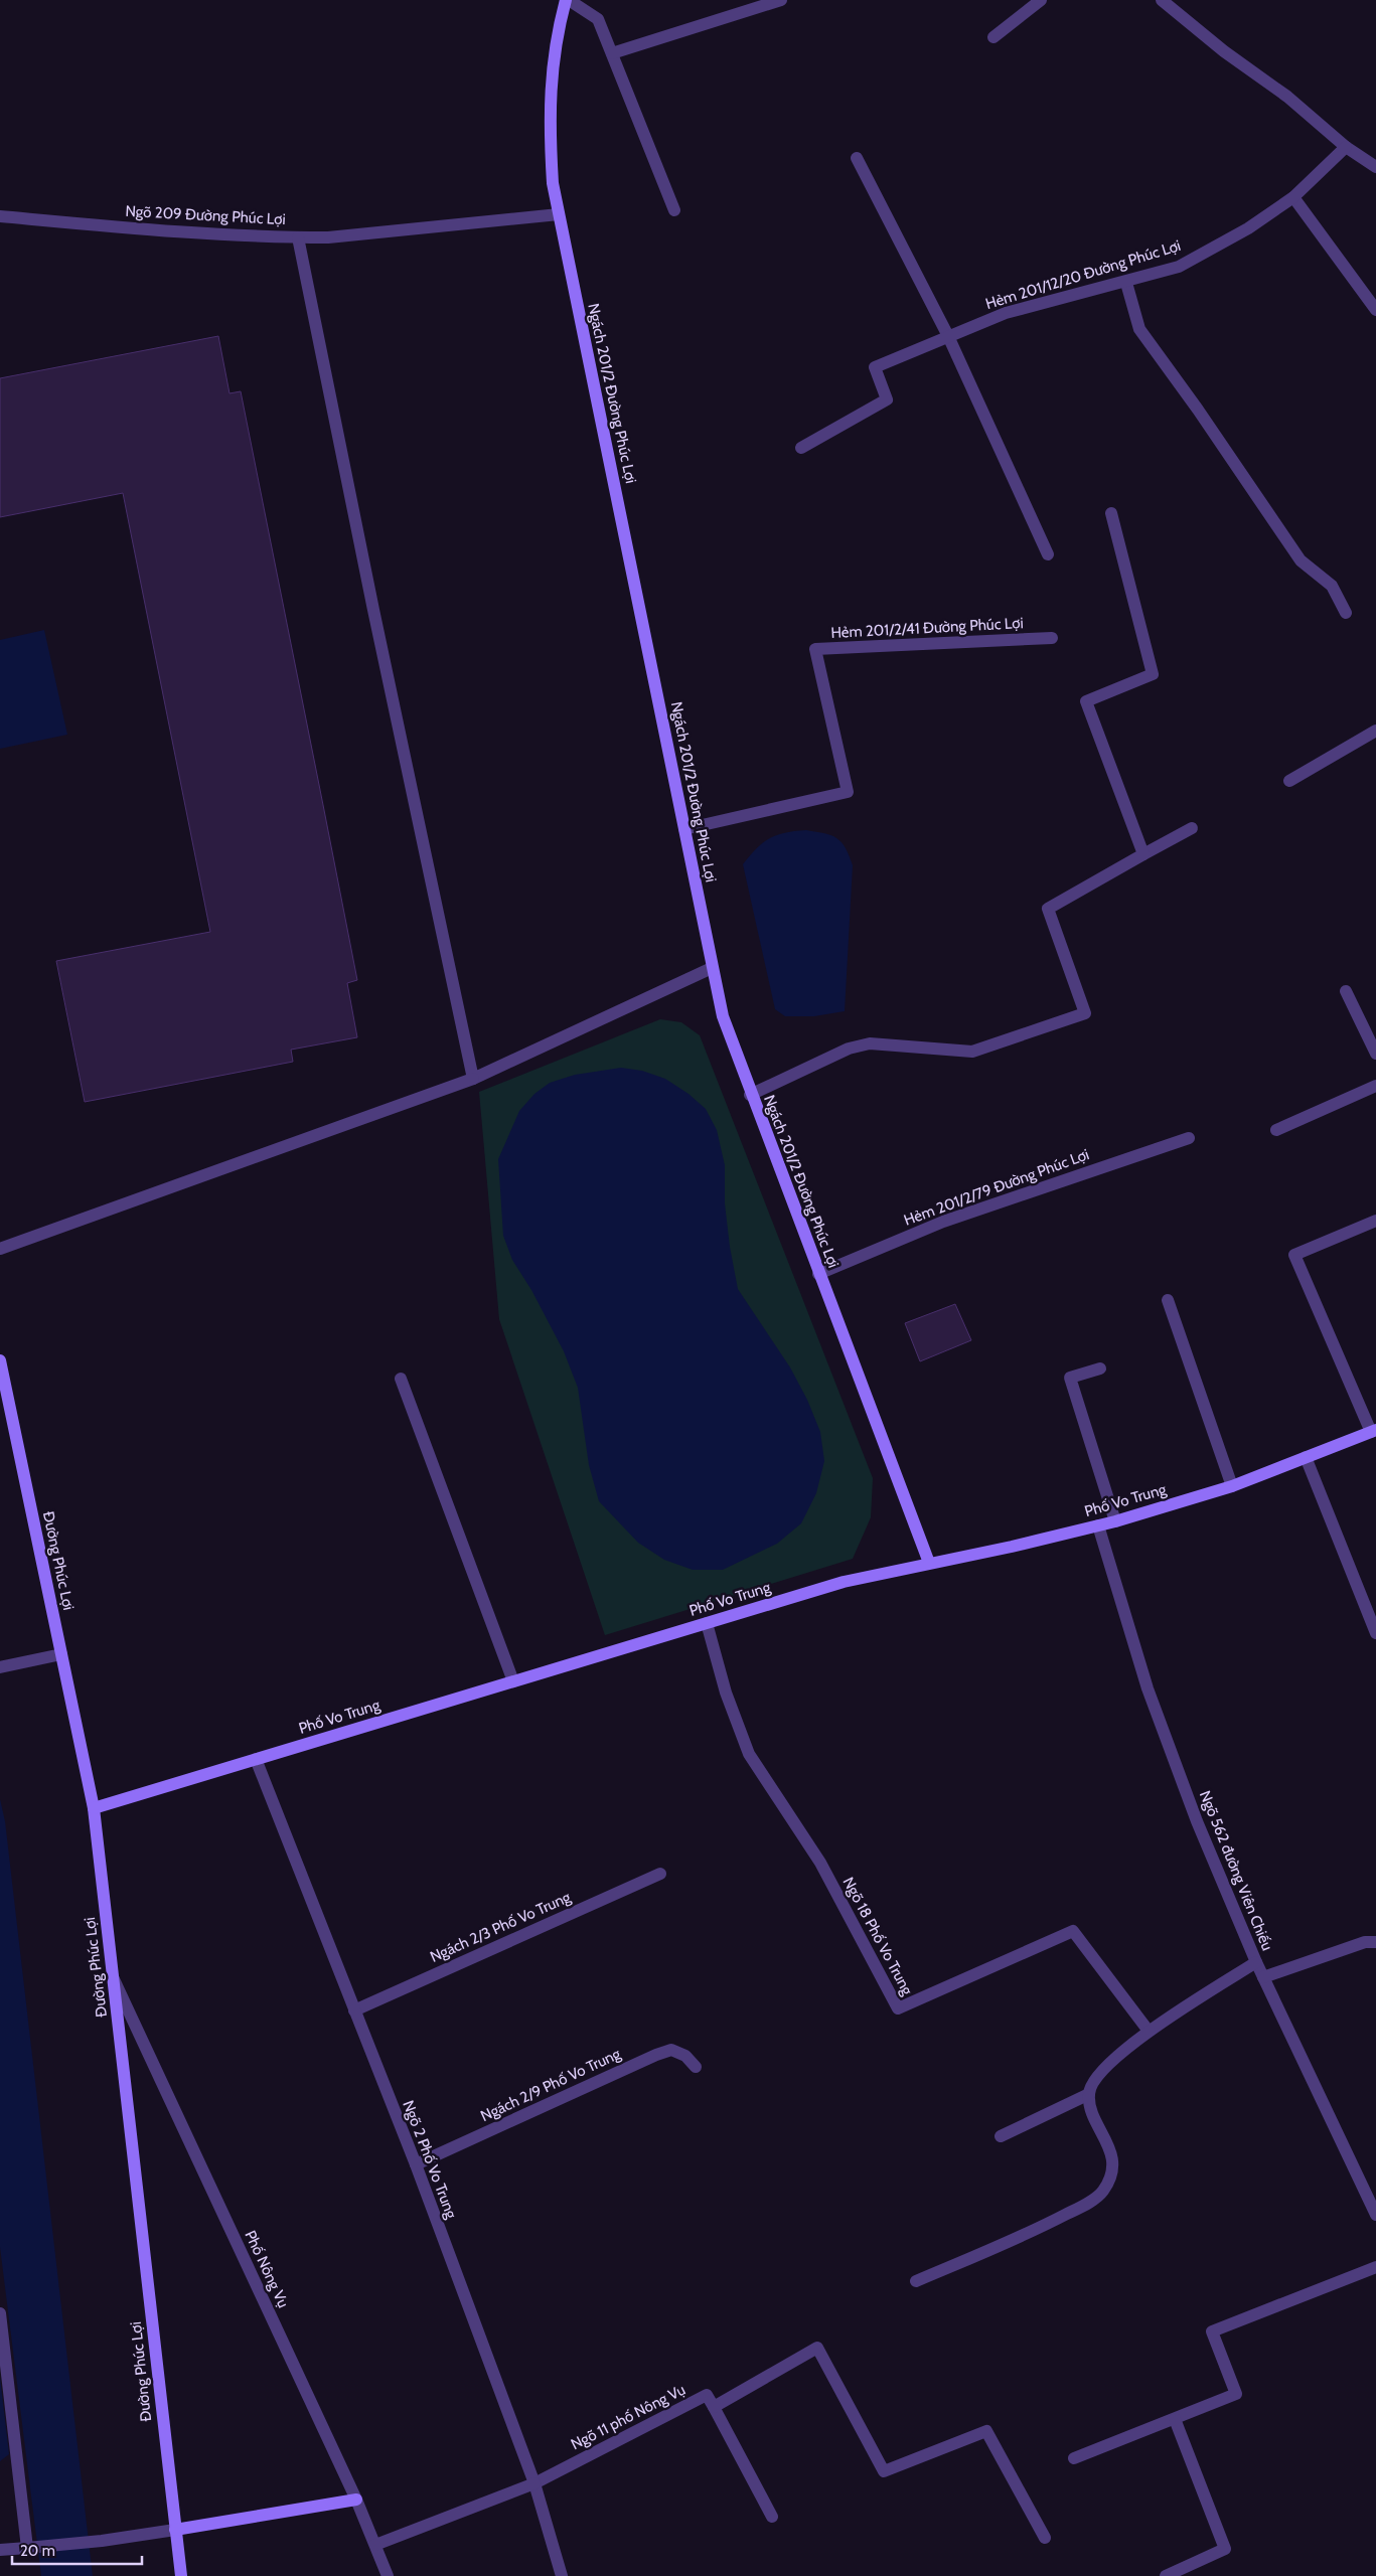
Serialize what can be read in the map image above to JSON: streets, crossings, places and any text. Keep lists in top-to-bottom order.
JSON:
{
  "streets": {
    "street": [
      "Ngõ 209 Đường Phúc Lợi",
      "Hẻm 201/12/20 Đường Phúc Lợi",
      "Ngách 201/2 Đường Phúc Lợi",
      "Hẻm 201/2/41 Đường Phúc Lợi",
      "Hẻm 201/2/79 Đường Phúc Lợi",
      "Phố Vo Trung",
      "Đường Phúc Lợi",
      "Ngõ 562 đường Viên Chiếu",
      "Ngách 2/3 Phố Vo Trung",
      "Ngõ 18 Phố Vo Trung",
      "Ngách 2/9 Phố Vo Trung",
      "Ngõ 2 Phố Vo Trung",
      "Phố Nông Vụ",
      "Ngõ 11 phố Nông Vụ"
    ]
  },
  "crossings": [
    ["Ngõ 209 Đường Phúc Lợi", "Ngách 201/2 Đường Phúc Lợi"],
    ["Ngách 201/2 Đường Phúc Lợi", "Hẻm 201/2/41 Đường Phúc Lợi"],
    ["Ngách 201/2 Đường Phúc Lợi", "Hẻm 201/2/79 Đường Phúc Lợi"],
    ["Ngách 201/2 Đường Phúc Lợi", "Phố Vo Trung"],
    ["Phố Vo Trung", "Đường Phúc Lợi"],
    ["Phố Vo Trung", "Ngõ 562 đường Viên Chiếu"],
    ["Phố Vo Trung", "Ngõ 18 Phố Vo Trung"],
    ["Phố Vo Trung", "Ngõ 2 Phố Vo Trung"],
    ["Đường Phúc Lợi", "Phố Nông Vụ"],
    ["Ngách 2/3 Phố Vo Trung", "Ngõ 2 Phố Vo Trung"],
    ["Ngách 2/9 Phố Vo Trung", "Ngõ 2 Phố Vo Trung"],
    ["Ngõ 2 Phố Vo Trung", "Ngõ 11 phố Nông Vụ"],
    ["Phố Nông Vụ", "Ngõ 11 phố Nông Vụ"]
  ],
  "scale_bar": "20 m"
}
